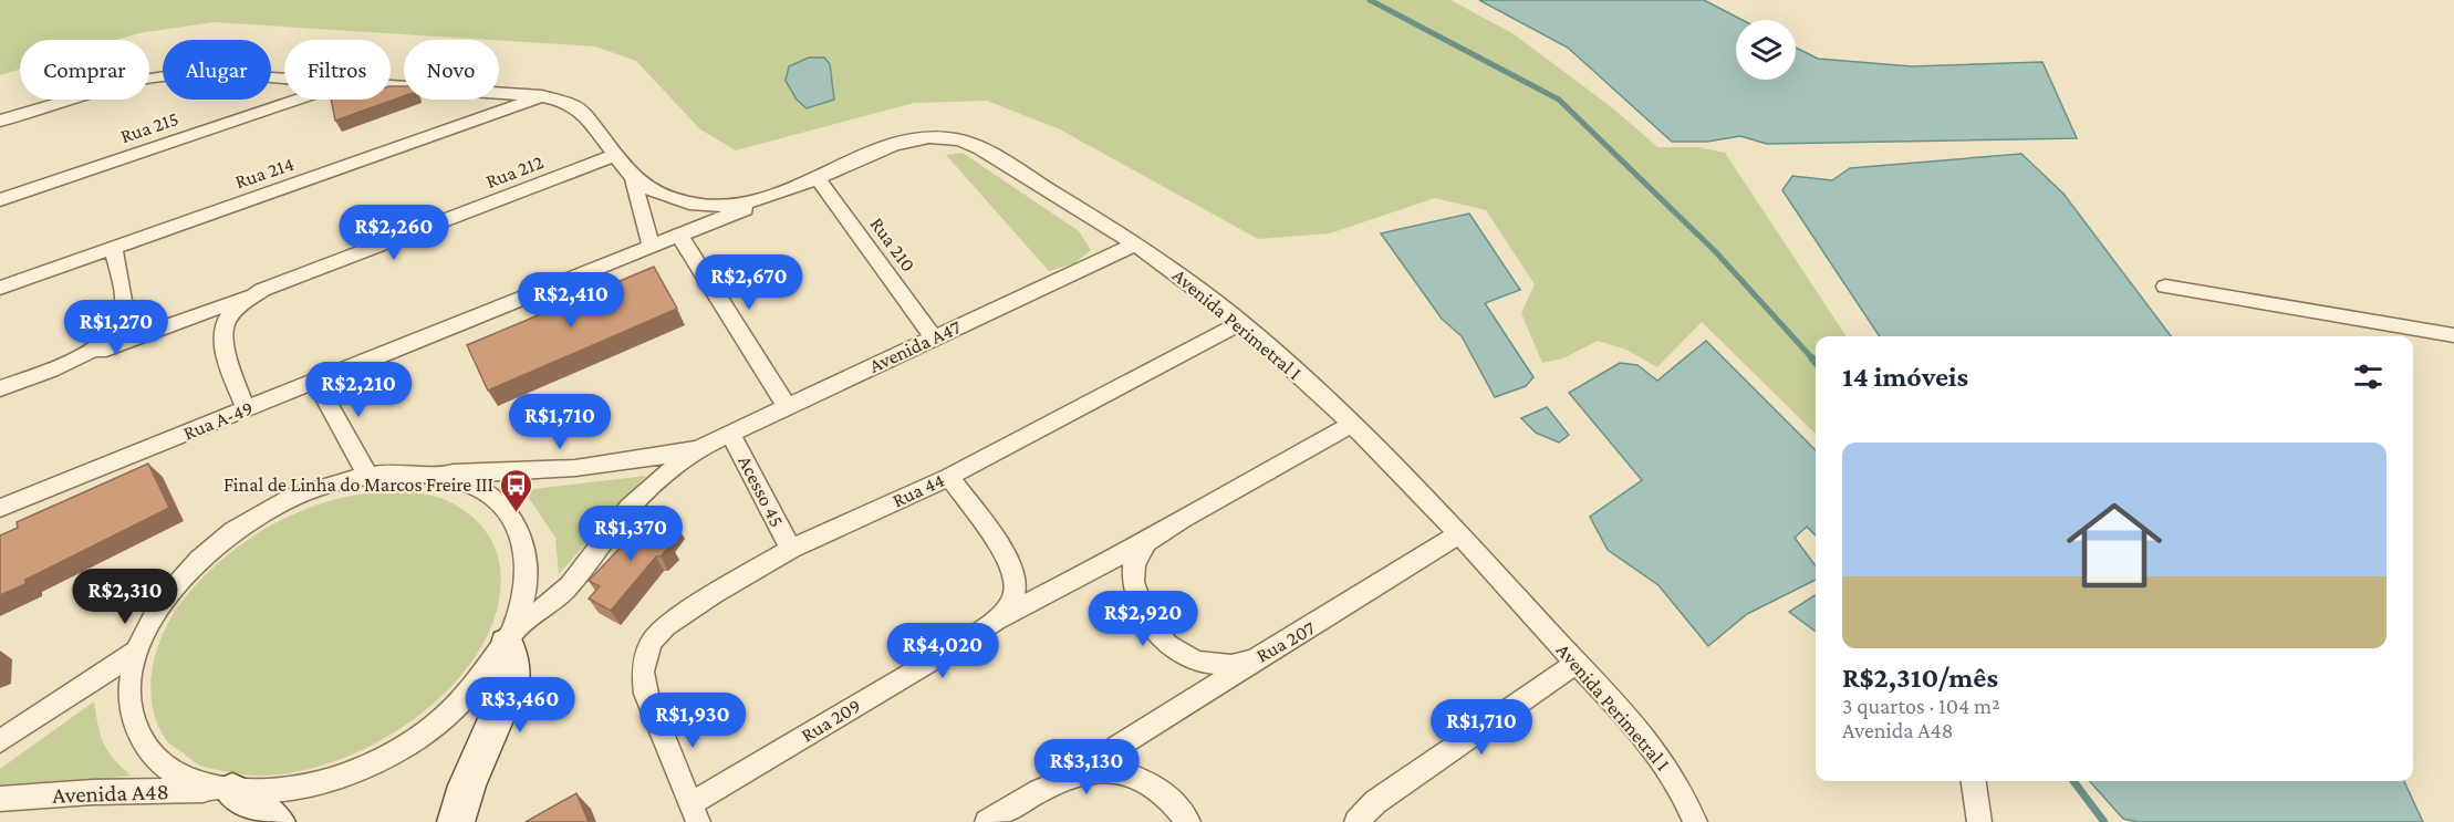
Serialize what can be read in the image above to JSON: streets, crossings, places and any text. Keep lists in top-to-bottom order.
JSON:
{
  "streets": {
    "street": [
      "Rua 215",
      "Rua 212",
      "Rua 214",
      "Rua 210",
      "Avenida Perimetral I",
      "Avenida A47",
      "Rua A-49",
      "Rua 44",
      "Acesso 45",
      "Rua 207",
      "Rua 209",
      "Avenida A48"
    ]
  },
  "crossings": [
    ["Rua 212", "Avenida Perimetral I"],
    ["Rua 212", "Rua A-49"],
    ["Rua 214", "Avenida Perimetral I"],
    ["Rua 210", "Avenida Perimetral I"],
    ["Rua 210", "Avenida A47"],
    ["Avenida Perimetral I", "Avenida A47"],
    ["Avenida Perimetral I", "Rua A-49"],
    ["Avenida Perimetral I", "Rua 44"],
    ["Avenida Perimetral I", "Rua 207"],
    ["Avenida A47", "Acesso 45"],
    ["Rua 44", "Acesso 45"],
    ["Rua 44", "Rua 209"]
  ],
  "places": {
    "bus stop": ["Final de Linha do Marcos Freire III"]
  },
  "page": {
    "chip": [
      "Comprar",
      "Alugar",
      "Filtros",
      "Novo"
    ],
    "price": [
      "R$2,260",
      "R$2,670",
      "R$2,410",
      "R$1,270",
      "R$2,210",
      "R$1,710",
      "R$1,370",
      "R$2,310",
      "R$2,920",
      "R$4,020",
      "R$3,460",
      "R$1,930",
      "R$1,710",
      "R$3,130"
    ],
    "heading": "14 imóveis",
    "list": [
      {
        "name": "R$2,310/mês",
        "note": "3 quartos · 104 m² · Avenida A48"
      }
    ]
  }
}
